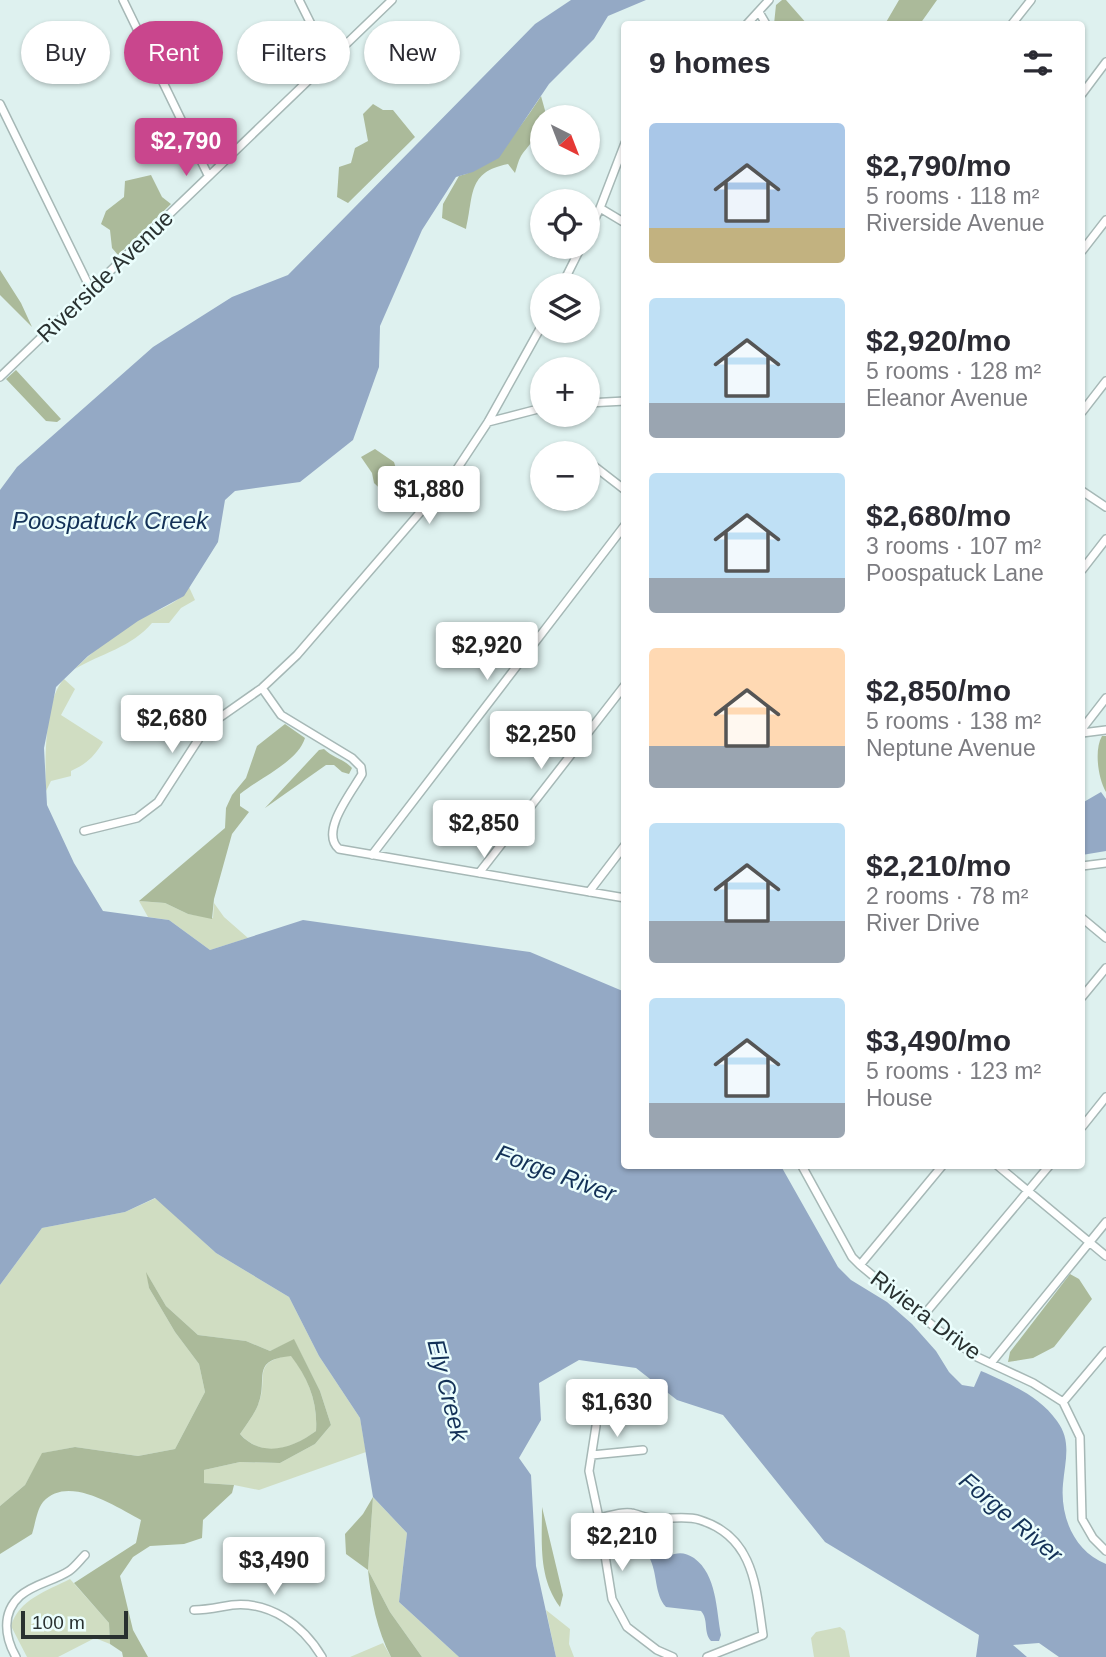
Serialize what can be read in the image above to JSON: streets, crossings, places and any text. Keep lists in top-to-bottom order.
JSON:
{
  "streets": {
    "street": ["Riverside Avenue", "Riviera Drive"]
  },
  "water": ["Poospatuck Creek", "Forge River", "Ely Creek"],
  "scale_bar": "100 m",
  "north": "bottom right",
  "page": {
    "chip": [
      "Buy",
      "Rent",
      "Filters",
      "New"
    ],
    "heading": "9 homes",
    "map_buttons": ["+", "−"],
    "list": [
      {
        "name": "$2,790/mo",
        "note": "5 rooms · 118 m² · Riverside Avenue"
      },
      {
        "name": "$2,920/mo",
        "note": "5 rooms · 128 m² · Eleanor Avenue"
      },
      {
        "name": "$2,680/mo",
        "note": "3 rooms · 107 m² · Poospatuck Lane"
      },
      {
        "name": "$2,850/mo",
        "note": "5 rooms · 138 m² · Neptune Avenue"
      },
      {
        "name": "$2,210/mo",
        "note": "2 rooms · 78 m² · River Drive"
      },
      {
        "name": "$3,490/mo",
        "note": "5 rooms · 123 m² · House"
      }
    ],
    "price": [
      "$2,790",
      "$1,880",
      "$2,920",
      "$2,680",
      "$2,250",
      "$2,850",
      "$1,630",
      "$2,210",
      "$3,490"
    ],
    "scale": "100 m"
  }
}
